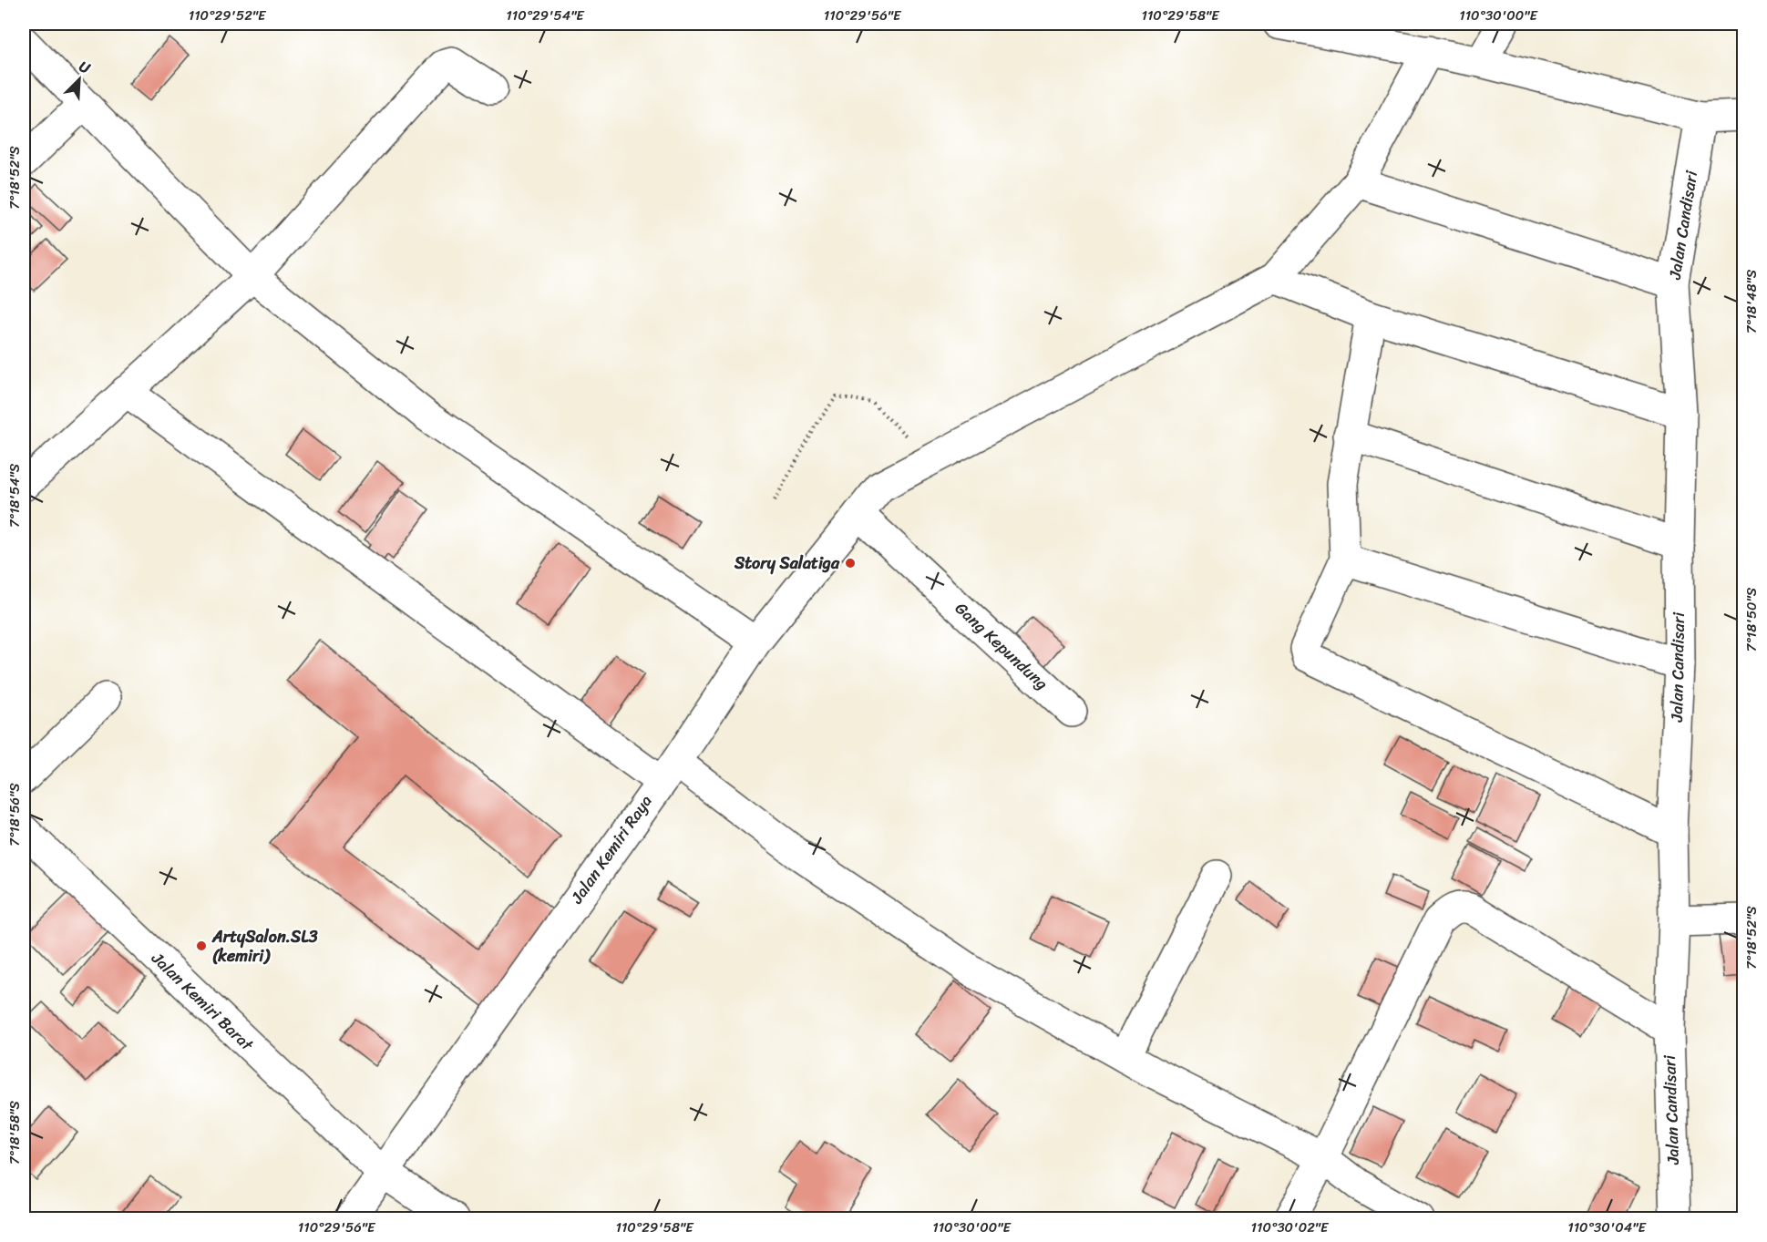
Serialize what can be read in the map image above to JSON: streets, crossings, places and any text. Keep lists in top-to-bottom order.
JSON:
{
  "streets": {
    "street": [
      "Jalan Candisari",
      "Gang Kepundung",
      "Jalan Kemiri Raya",
      "Jalan Kemiri Barat"
    ]
  },
  "crossings": [
    ["Gang Kepundung", "Jalan Kemiri Raya"],
    ["Jalan Kemiri Raya", "Jalan Kemiri Barat"]
  ],
  "places": ["Story Salatiga", "ArtySalon.SL3 (kemiri)"],
  "north": "top right",
  "coordinates": [
    "110°29'52\"E",
    "110°29'54\"E",
    "110°29'56\"E",
    "110°29'58\"E",
    "110°30'00\"E",
    "7°18'52\"S",
    "7°18'48\"S",
    "7°18'54\"S",
    "7°18'50\"S",
    "7°18'56\"S",
    "7°18'58\"S",
    "110°30'02\"E",
    "110°30'04\"E"
  ]
}
